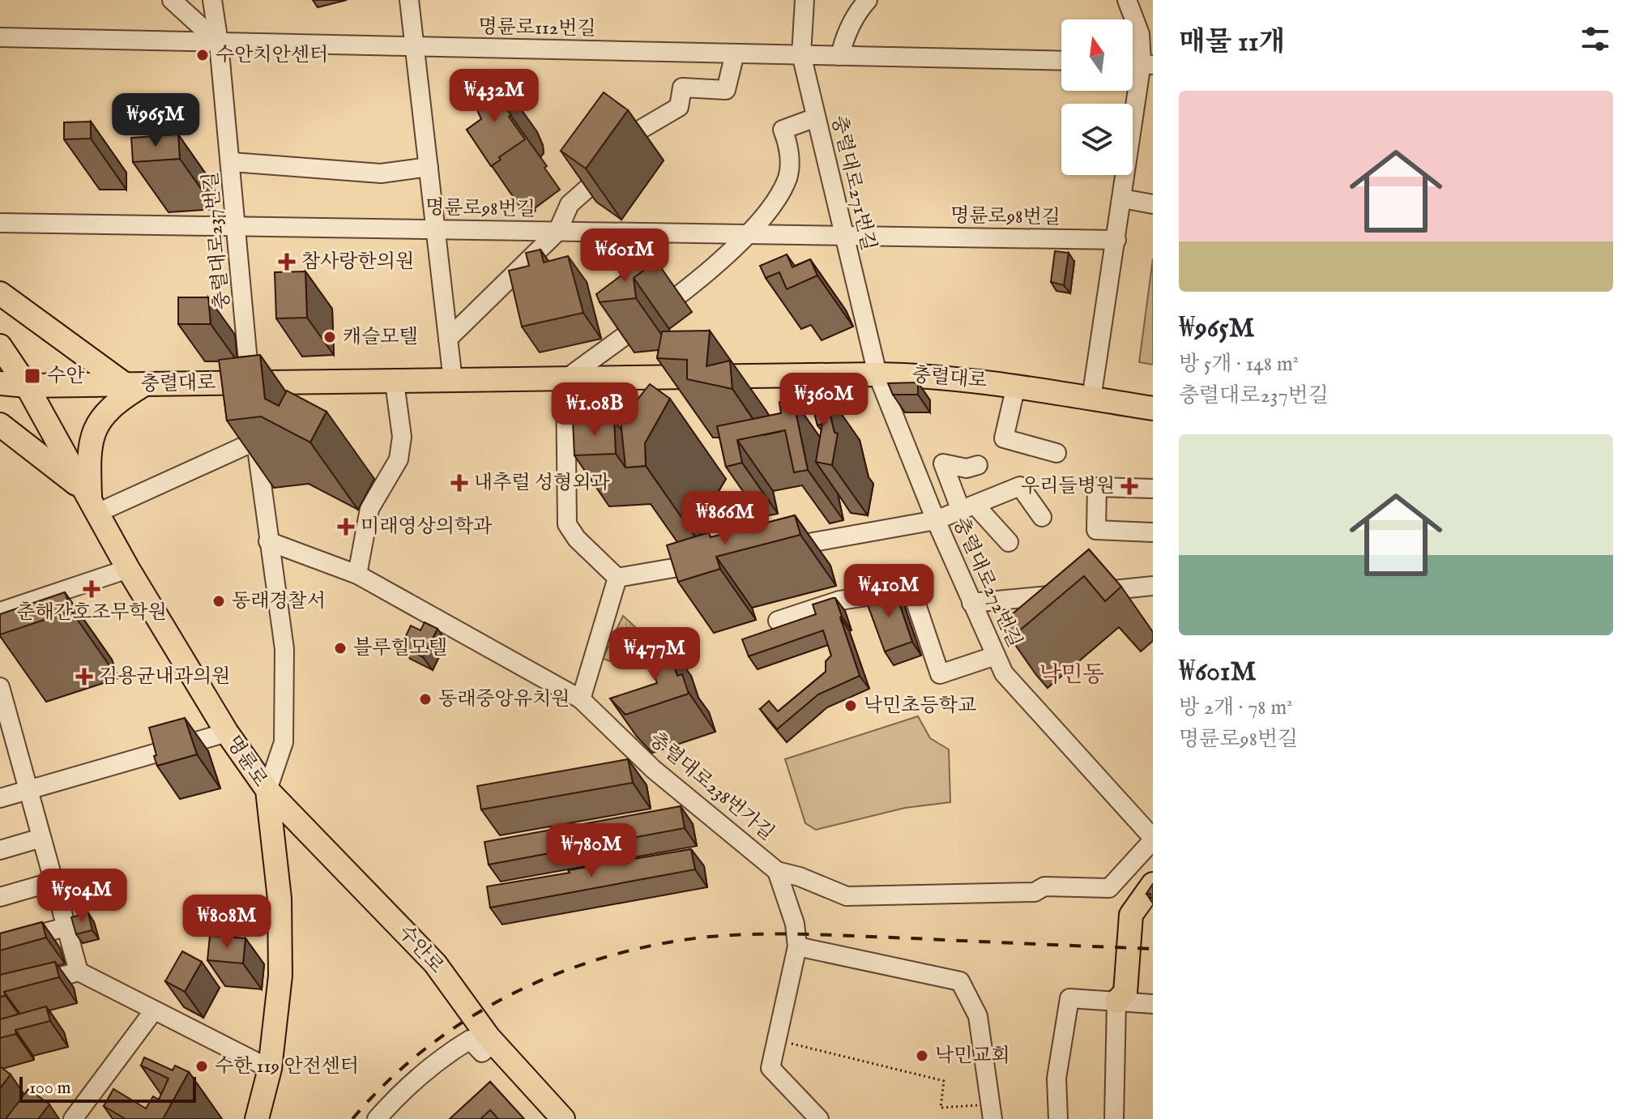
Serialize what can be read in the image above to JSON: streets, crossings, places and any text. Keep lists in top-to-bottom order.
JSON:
{
  "streets": {
    "main road": ["충렬대로", "명륜로", "수안로"],
    "street": [
      "명륜로112번길",
      "충렬대로271번길",
      "명륜로98번길",
      "충렬대로237번길",
      "충렬대로272번길",
      "충렬대로238번가길"
    ]
  },
  "crossings": [
    ["명륜로112번길", "충렬대로271번길"],
    ["명륜로112번길", "충렬대로237번길"],
    ["충렬대로271번길", "명륜로98번길"],
    ["충렬대로271번길", "충렬대로"],
    ["충렬대로271번길", "충렬대로272번길"],
    ["명륜로98번길", "충렬대로237번길"],
    ["충렬대로237번길", "충렬대로"],
    ["충렬대로237번길", "명륜로"],
    ["충렬대로237번길", "충렬대로238번가길"],
    ["충렬대로237번길", "수안로"],
    ["충렬대로", "충렬대로272번길"],
    ["충렬대로", "명륜로"],
    ["충렬대로272번길", "충렬대로238번가길"],
    ["명륜로", "수안로"]
  ],
  "districts": ["낙민동"],
  "places": {
    "other": [
      "수안치안센터",
      "캐슬모텔",
      "동래경찰서",
      "블루힐모텔",
      "동래중앙유치원",
      "낙민초등학교",
      "낙민교회",
      "수한 119 안전센터"
    ],
    "health": [
      "참사랑한의원",
      "내추럴 성형외과",
      "우리들병원",
      "미래영상의학과",
      "춘해간호조무학원",
      "김용균내과의원"
    ],
    "transit": ["수안"]
  },
  "scale_bar": "100 m",
  "north": "top",
  "page": {
    "heading": "매물 11개",
    "price": [
      "₩432M",
      "₩965M",
      "₩601M",
      "₩360M",
      "₩1.08B",
      "₩866M",
      "₩410M",
      "₩477M",
      "₩780M",
      "₩504M",
      "₩808M"
    ],
    "list": [
      {
        "name": "₩965M",
        "note": "방 5개 · 148 m² · 충렬대로237번길"
      },
      {
        "name": "₩601M",
        "note": "방 2개 · 78 m² · 명륜로98번길"
      }
    ],
    "scale": "100 m"
  }
}
